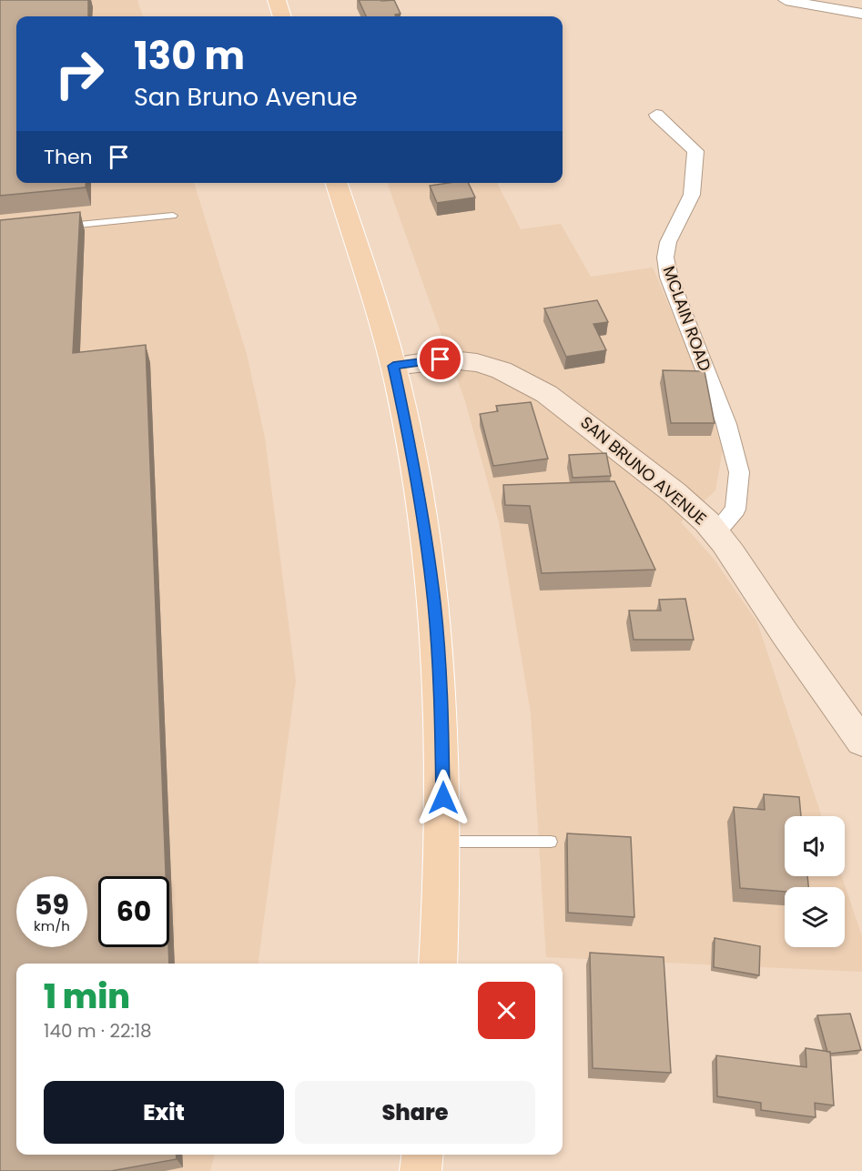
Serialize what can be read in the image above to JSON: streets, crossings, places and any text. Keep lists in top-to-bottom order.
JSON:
{
  "streets": {
    "street": ["MCLAIN ROAD", "SAN BRUNO AVENUE"]
  },
  "crossings": [
    ["MCLAIN ROAD", "SAN BRUNO AVENUE"]
  ],
  "page": {
    "turn": ["130 m", "San Bruno Avenue"],
    "then": "Then",
    "speed": "59 km/h",
    "limit": "60",
    "heading": ["1 min", "140 m · 22:18"],
    "buttons": ["Exit", "Share"]
  }
}
